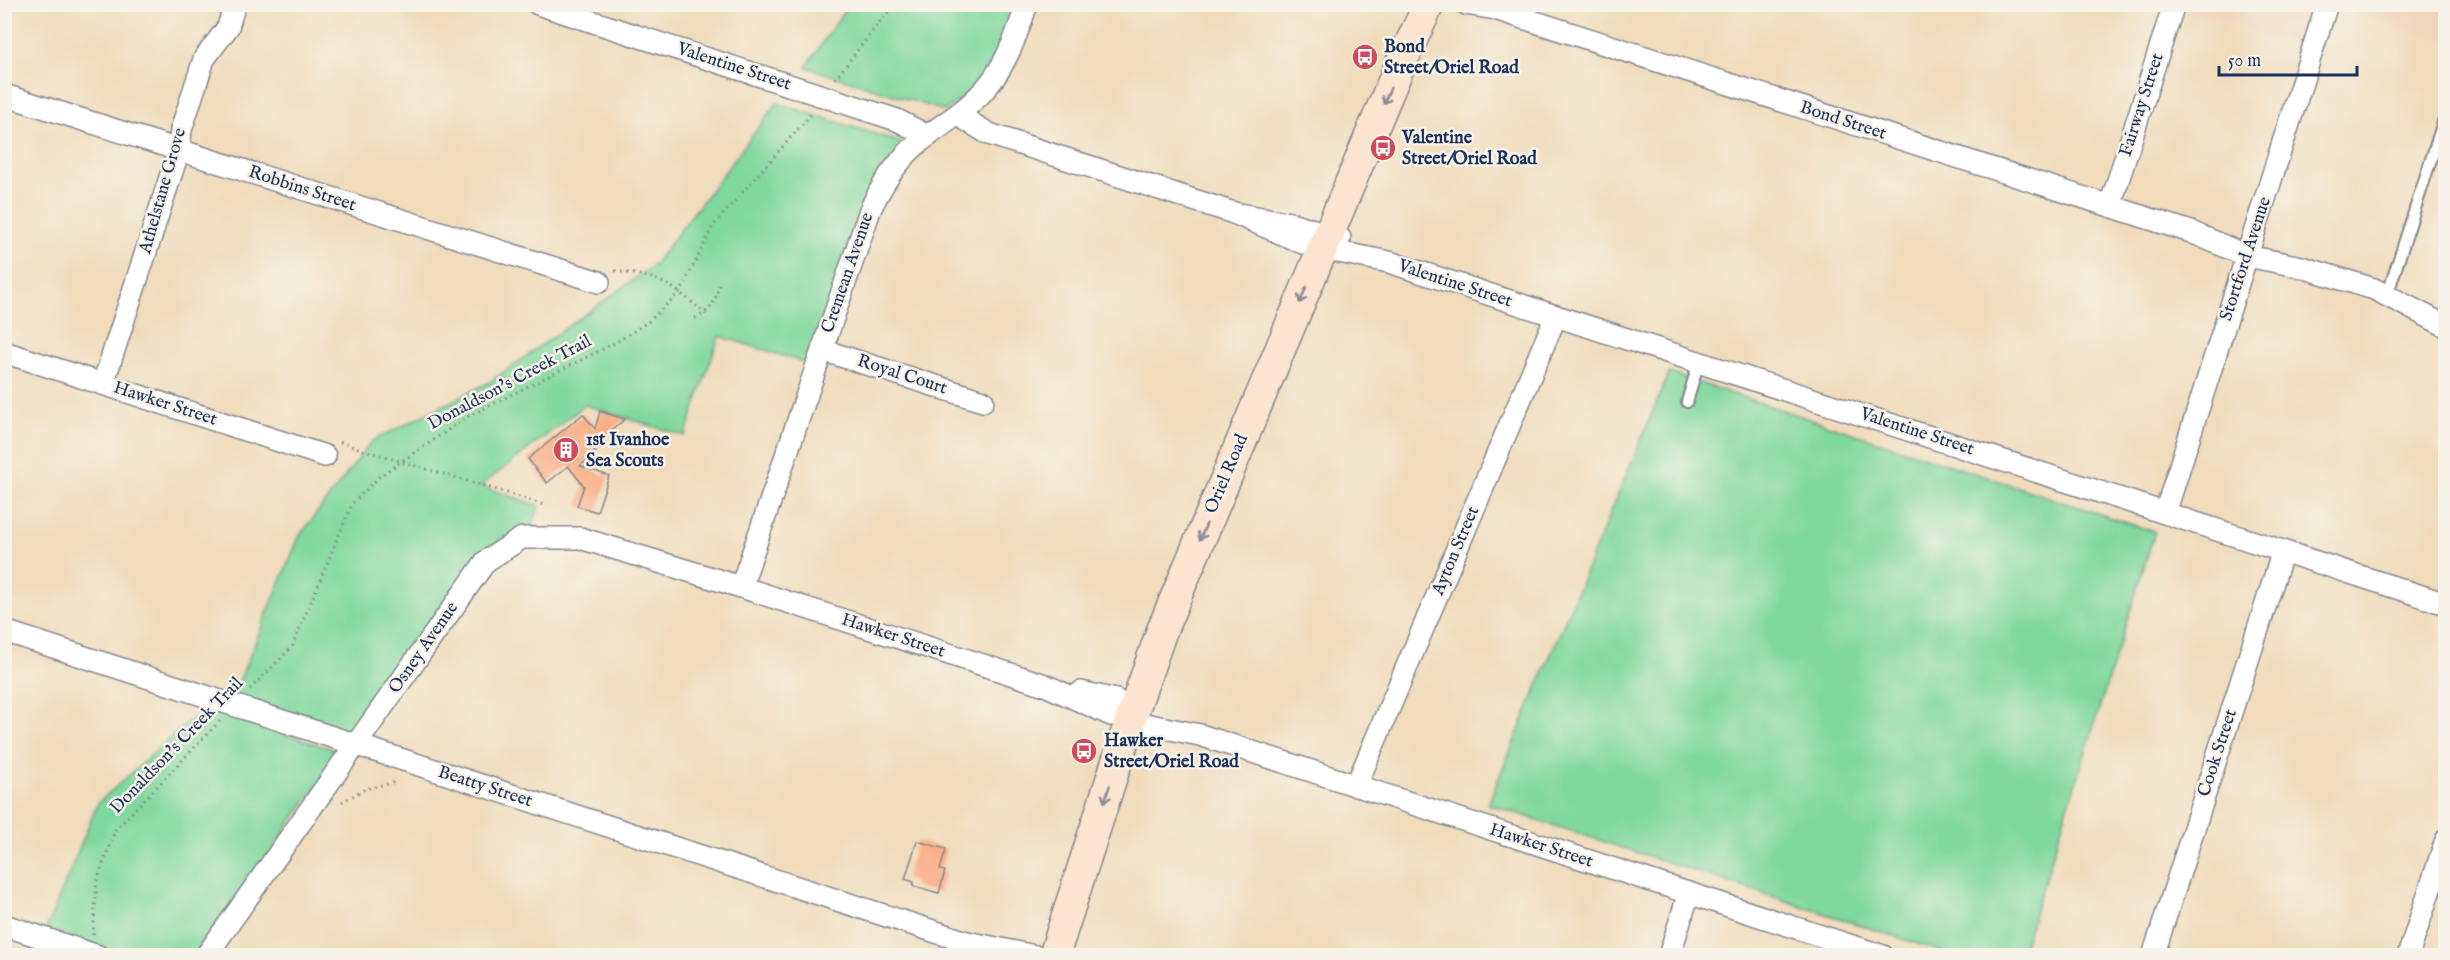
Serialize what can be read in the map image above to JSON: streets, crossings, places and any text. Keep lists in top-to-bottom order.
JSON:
{
  "streets": {
    "main road": ["Oriel Road"],
    "street": [
      "Valentine Street",
      "Fairway Street",
      "Bond Street",
      "Robbins Street",
      "Athelstane Grove",
      "Stortford Avenue",
      "Cremean Avenue",
      "Royal Court",
      "Hawker Street",
      "Ayton Street",
      "Osney Avenue",
      "Cook Street",
      "Beatty Street"
    ],
    "path": ["Donaldson's Creek Trail"]
  },
  "crossings": [
    ["Valentine Street", "Stortford Avenue"],
    ["Valentine Street", "Cremean Avenue"],
    ["Valentine Street", "Donaldson's Creek Trail"],
    ["Valentine Street", "Oriel Road"],
    ["Valentine Street", "Ayton Street"],
    ["Valentine Street", "Cook Street"],
    ["Fairway Street", "Bond Street"],
    ["Bond Street", "Stortford Avenue"],
    ["Robbins Street", "Athelstane Grove"],
    ["Athelstane Grove", "Hawker Street"],
    ["Cremean Avenue", "Royal Court"],
    ["Cremean Avenue", "Hawker Street"],
    ["Cremean Avenue", "Osney Avenue"],
    ["Donaldson's Creek Trail", "Beatty Street"],
    ["Hawker Street", "Oriel Road"],
    ["Hawker Street", "Ayton Street"],
    ["Hawker Street", "Osney Avenue"],
    ["Oriel Road", "Beatty Street"],
    ["Osney Avenue", "Beatty Street"]
  ],
  "places": {
    "bus stop": ["Bond Street/Oriel Road", "Valentine Street/Oriel Road", "Hawker Street/Oriel Road"],
    "building": ["1st Ivanhoe Sea Scouts"]
  },
  "scale_bar": "50 m"
}
